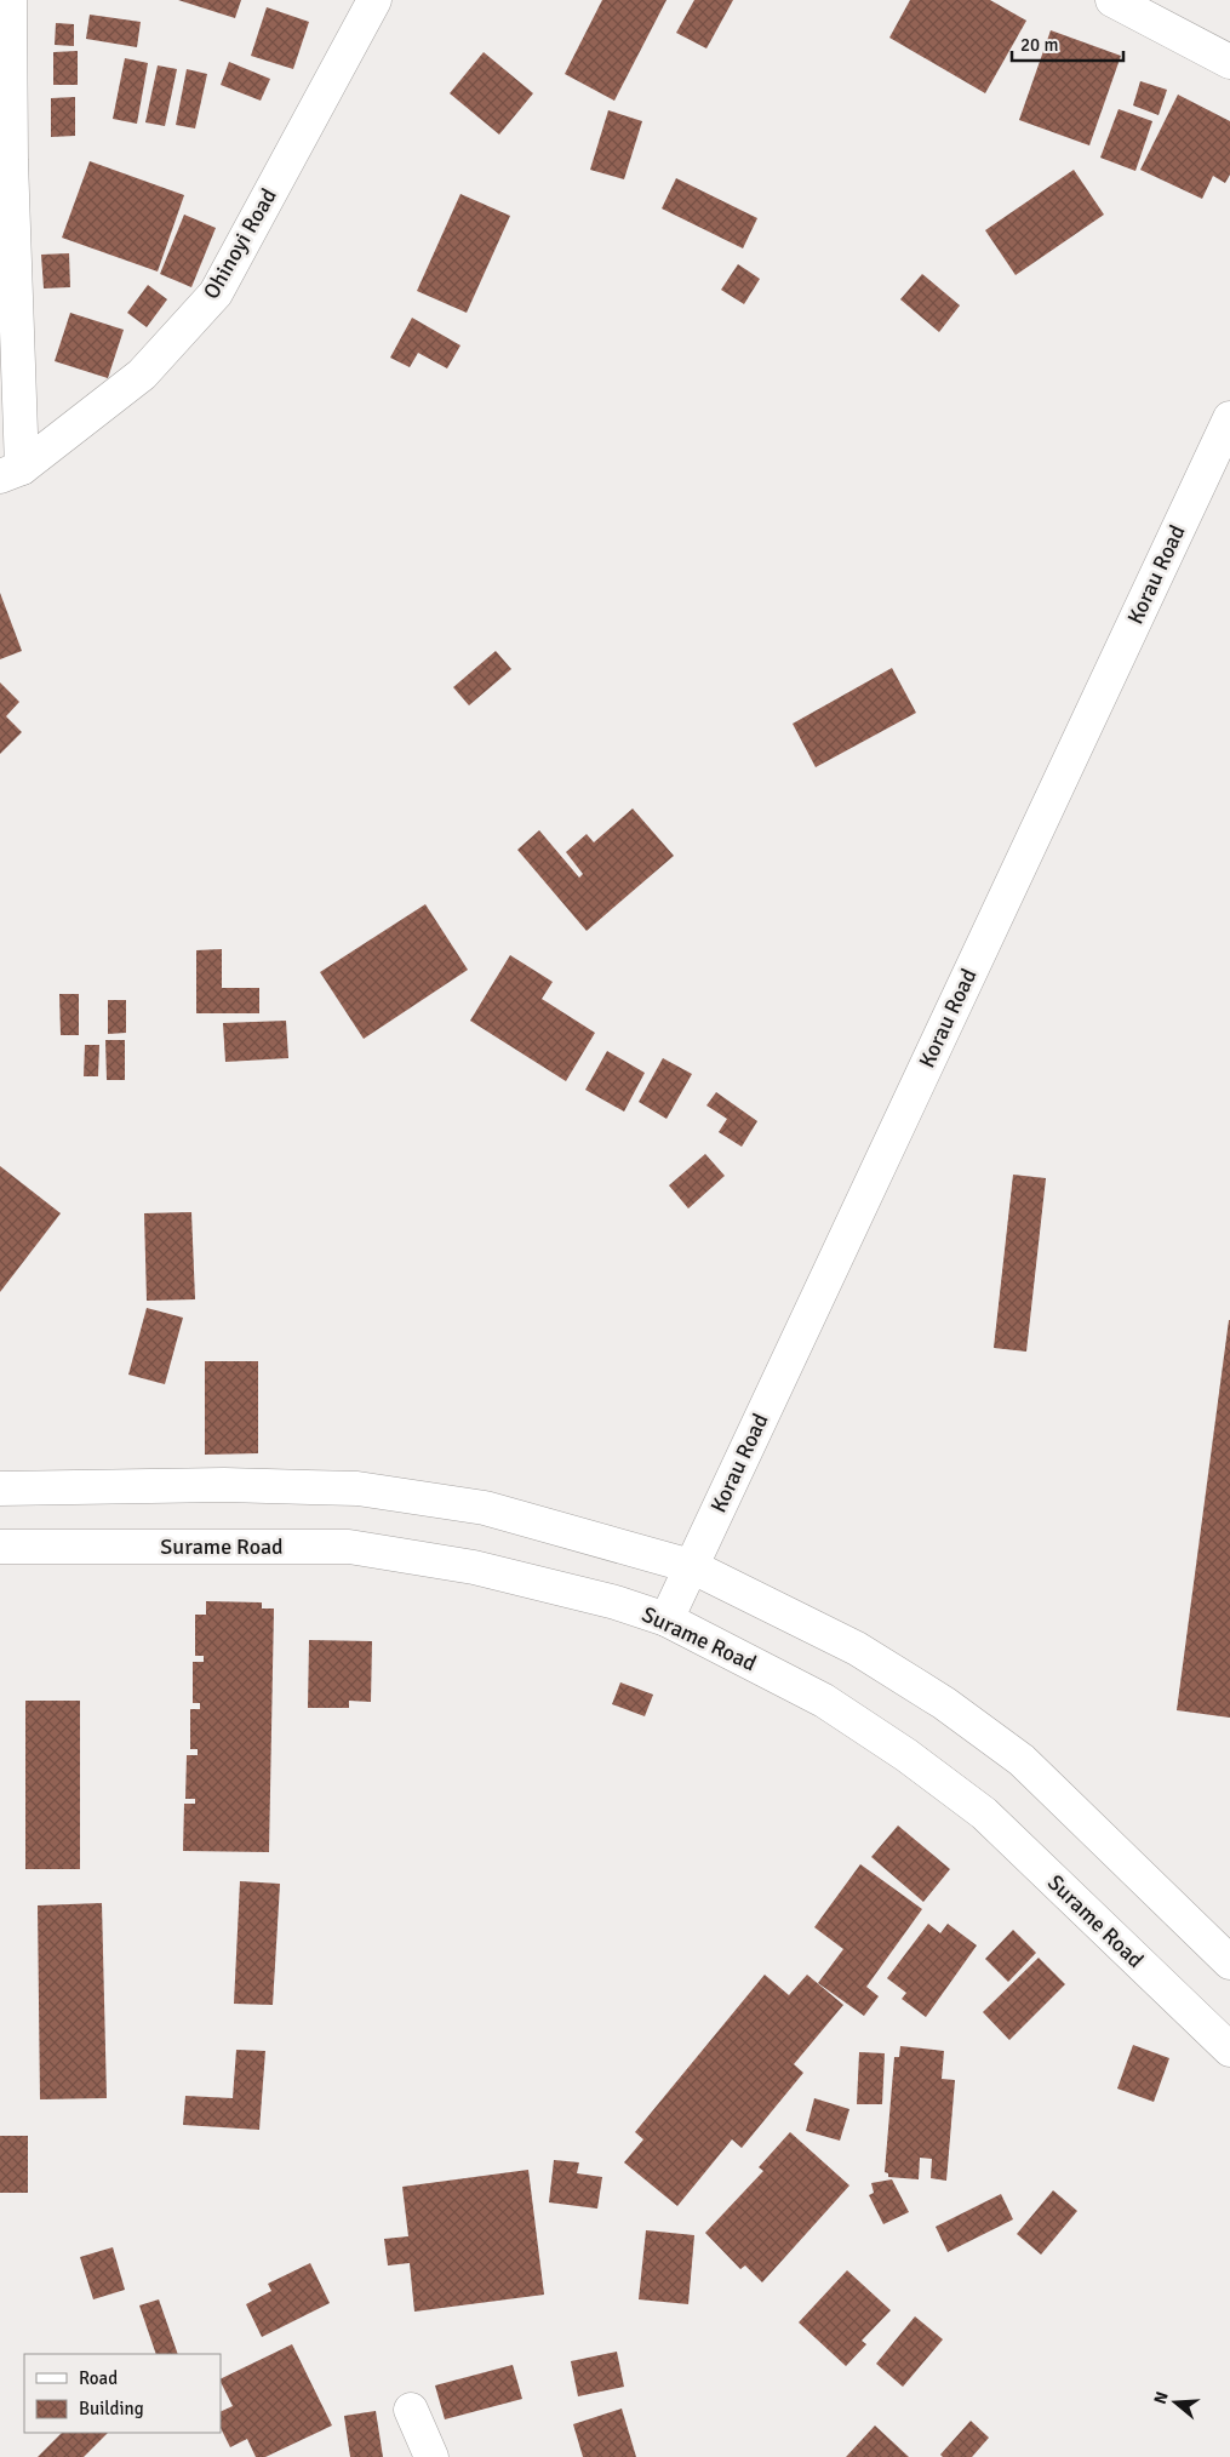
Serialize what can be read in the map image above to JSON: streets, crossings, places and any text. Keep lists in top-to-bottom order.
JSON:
{
  "streets": {
    "street": ["Ohinoyi Road", "Korau Road", "Surame Road"]
  },
  "crossings": [
    ["Korau Road", "Surame Road"]
  ],
  "legend": ["Road", "Building"],
  "scale_bar": "20 m",
  "north": "left"
}
